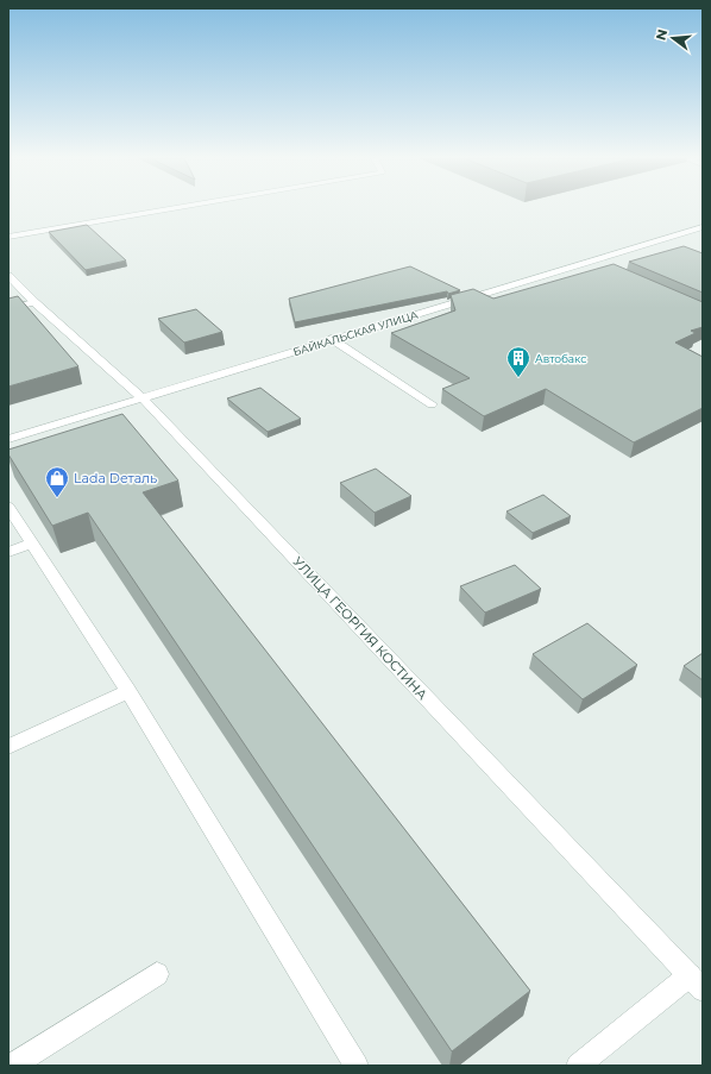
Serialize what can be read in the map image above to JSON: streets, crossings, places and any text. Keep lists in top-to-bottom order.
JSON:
{
  "streets": {
    "street": ["БАЙКАЛЬСКАЯ УЛИЦА", "УЛИЦА ГЕОРГИЯ КОСТИНА"]
  },
  "crossings": [
    ["БАЙКАЛЬСКАЯ УЛИЦА", "УЛИЦА ГЕОРГИЯ КОСТИНА"]
  ],
  "places": {
    "building": ["Автобакс"],
    "shop": ["Lada Dеталь"]
  },
  "north": "left"
}
